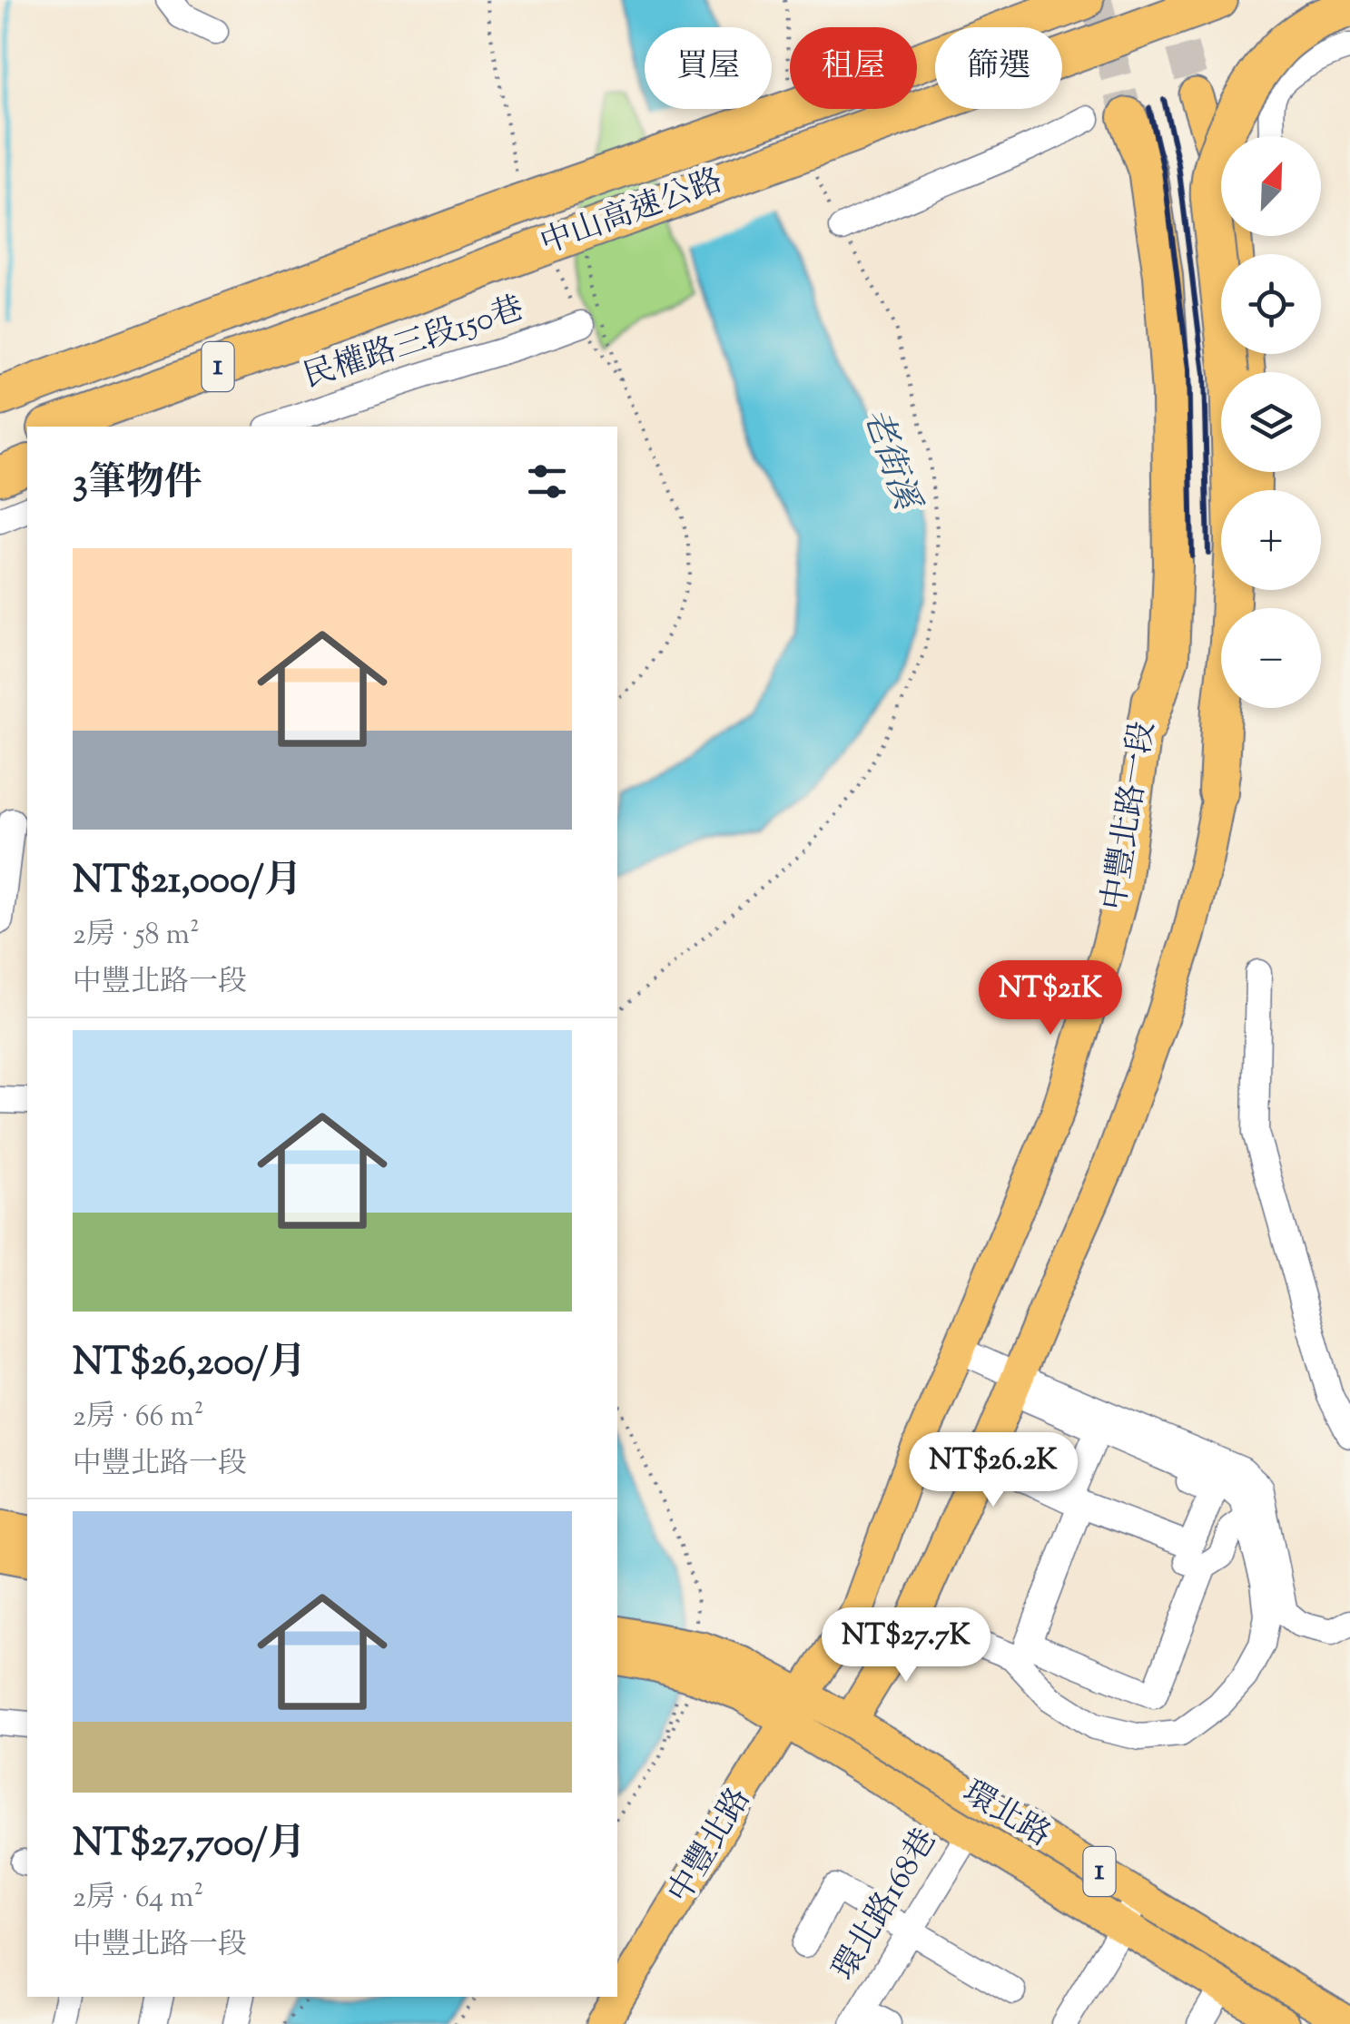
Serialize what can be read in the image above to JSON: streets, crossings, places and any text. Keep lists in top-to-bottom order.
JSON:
{
  "streets": {
    "highway": ["中山高速公路", "1"],
    "main road": ["中豐北路一段", "環北路", "中豐北路"],
    "street": ["民權路三段150巷", "環北路168巷"]
  },
  "crossings": [
    ["中山高速公路", "1"],
    ["1", "環北路"],
    ["中豐北路一段", "環北路"],
    ["中豐北路一段", "中豐北路"],
    ["環北路", "中豐北路"],
    ["環北路", "環北路168巷"]
  ],
  "water": ["老街溪"],
  "north": "top right",
  "page": {
    "chip": ["買屋", "租屋", "篩選"],
    "map_buttons": ["+", "−"],
    "heading": "3筆物件",
    "list": [
      {
        "name": "NT$21,000/月",
        "note": "2房 · 58 m² · 中豐北路一段"
      },
      {
        "name": "NT$26,200/月",
        "note": "2房 · 66 m² · 中豐北路一段"
      },
      {
        "name": "NT$27,700/月",
        "note": "2房 · 64 m² · 中豐北路一段"
      }
    ],
    "price": ["NT$21K", "NT$26.2K", "NT$27.7K"]
  }
}
